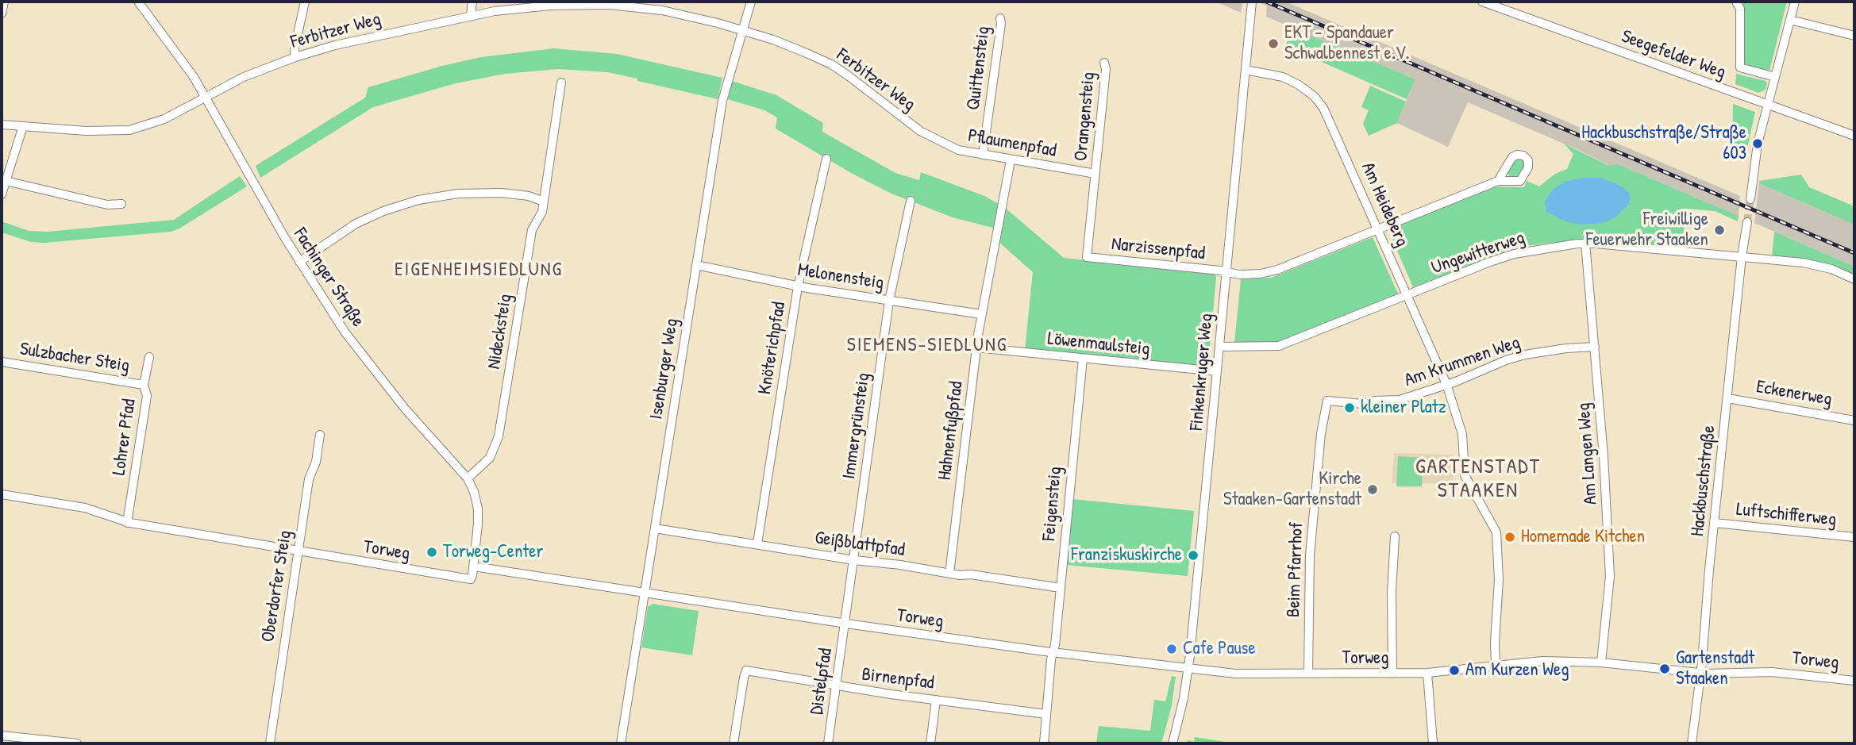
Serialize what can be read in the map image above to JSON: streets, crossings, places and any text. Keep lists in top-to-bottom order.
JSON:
{
  "streets": {
    "street": [
      "Ferbitzer Weg",
      "Seegefelder Weg",
      "Quittensteig",
      "Orangensteig",
      "Pflaumenpfad",
      "Am Heideberg",
      "Narzissenpfad",
      "Ungewitterweg",
      "Melonensteig",
      "Fachinger Straße",
      "Nidecksteig",
      "Löwenmaulsteig",
      "Knöterichpfad",
      "Sulzbacher Steig",
      "Am Krummen Weg",
      "Isenburger Weg",
      "Finkenkruger Weg",
      "Eckenerweg",
      "Immergrünsteig",
      "Hahnenfußpfad",
      "Lohrer Pfad",
      "Am Langen Weg",
      "Hackbuschstraße",
      "Feigensteig",
      "Luftschifferweg",
      "Geißblattpfad",
      "Torweg",
      "Beim Pfarrhof",
      "Oberdorfer Steig",
      "Birnenpfad",
      "Distelpfad"
    ]
  },
  "crossings": [
    ["Ferbitzer Weg", "Pflaumenpfad"],
    ["Ferbitzer Weg", "Fachinger Straße"],
    ["Ferbitzer Weg", "Isenburger Weg"],
    ["Quittensteig", "Pflaumenpfad"],
    ["Orangensteig", "Pflaumenpfad"],
    ["Orangensteig", "Narzissenpfad"],
    ["Pflaumenpfad", "Narzissenpfad"],
    ["Pflaumenpfad", "Hahnenfußpfad"],
    ["Am Heideberg", "Ungewitterweg"],
    ["Am Heideberg", "Am Krummen Weg"],
    ["Am Heideberg", "Finkenkruger Weg"],
    ["Am Heideberg", "Torweg"],
    ["Narzissenpfad", "Finkenkruger Weg"],
    ["Ungewitterweg", "Finkenkruger Weg"],
    ["Ungewitterweg", "Am Langen Weg"],
    ["Ungewitterweg", "Hackbuschstraße"],
    ["Melonensteig", "Knöterichpfad"],
    ["Melonensteig", "Isenburger Weg"],
    ["Melonensteig", "Immergrünsteig"],
    ["Melonensteig", "Hahnenfußpfad"],
    ["Fachinger Straße", "Nidecksteig"],
    ["Fachinger Straße", "Torweg"],
    ["Löwenmaulsteig", "Finkenkruger Weg"],
    ["Löwenmaulsteig", "Hahnenfußpfad"],
    ["Löwenmaulsteig", "Feigensteig"],
    ["Knöterichpfad", "Geißblattpfad"],
    ["Sulzbacher Steig", "Lohrer Pfad"],
    ["Am Krummen Weg", "Am Langen Weg"],
    ["Am Krummen Weg", "Beim Pfarrhof"],
    ["Isenburger Weg", "Geißblattpfad"],
    ["Isenburger Weg", "Torweg"],
    ["Finkenkruger Weg", "Torweg"],
    ["Eckenerweg", "Hackbuschstraße"],
    ["Immergrünsteig", "Geißblattpfad"],
    ["Immergrünsteig", "Torweg"],
    ["Immergrünsteig", "Distelpfad"],
    ["Hahnenfußpfad", "Geißblattpfad"],
    ["Lohrer Pfad", "Torweg"],
    ["Am Langen Weg", "Torweg"],
    ["Hackbuschstraße", "Luftschifferweg"],
    ["Hackbuschstraße", "Torweg"],
    ["Feigensteig", "Geißblattpfad"],
    ["Feigensteig", "Torweg"],
    ["Feigensteig", "Birnenpfad"],
    ["Torweg", "Beim Pfarrhof"],
    ["Torweg", "Oberdorfer Steig"],
    ["Torweg", "Distelpfad"],
    ["Birnenpfad", "Distelpfad"]
  ],
  "districts": ["EIGENHEIMSIEDLUNG", "SIEMENS-SIEDLUNG", "GARTENSTADT STAAKEN"],
  "places": [
    "EKT - Spandauer Schwalbennest e.V.",
    "Hackbuschstraße/Straße 603",
    "Freiwillige Feuerwehr Staaken",
    "kleiner Platz",
    "Kirche Staaken-Gartenstadt",
    "Homemade Kitchen",
    "Torweg-Center",
    "Franziskuskirche",
    "Cafe Pause",
    "Gartenstadt Staaken",
    "Am Kurzen Weg"
  ]
}
